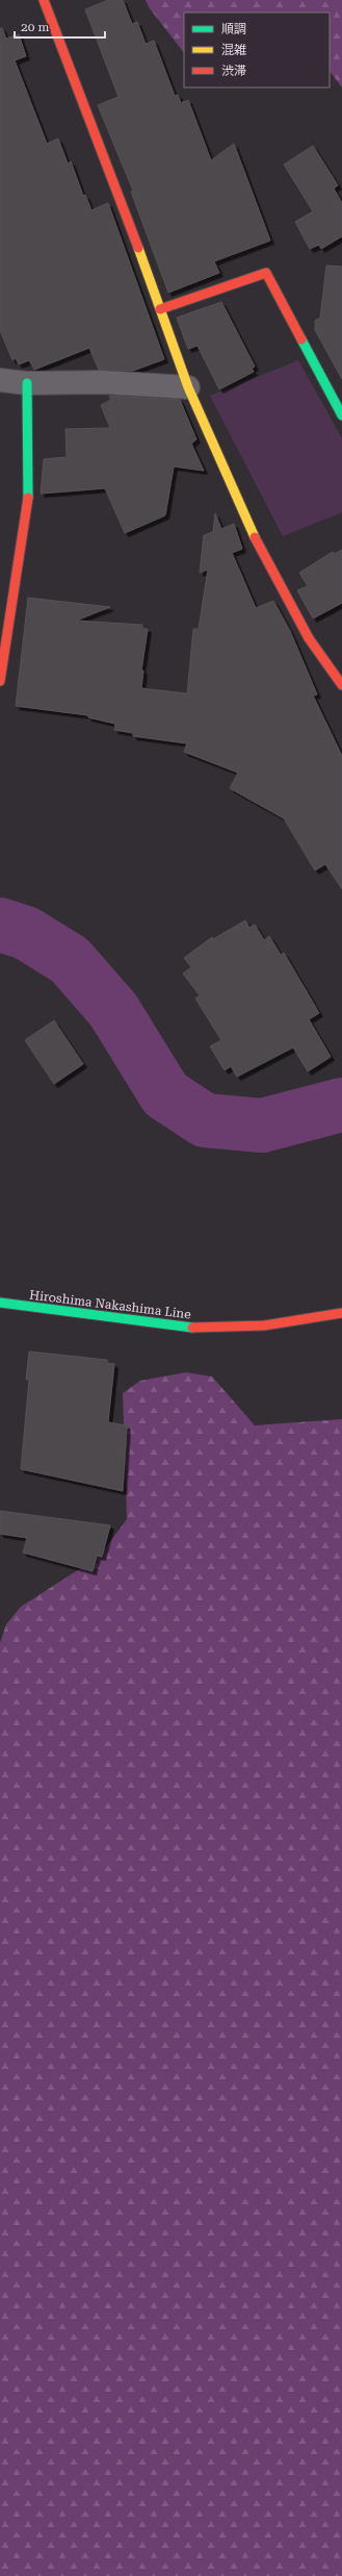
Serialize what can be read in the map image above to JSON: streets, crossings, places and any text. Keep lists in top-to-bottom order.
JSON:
{
  "streets": {
    "street": ["Hiroshima Nakashima Line"]
  },
  "legend": ["順調", "混雑", "渋滞"],
  "scale_bar": "20 m"
}
